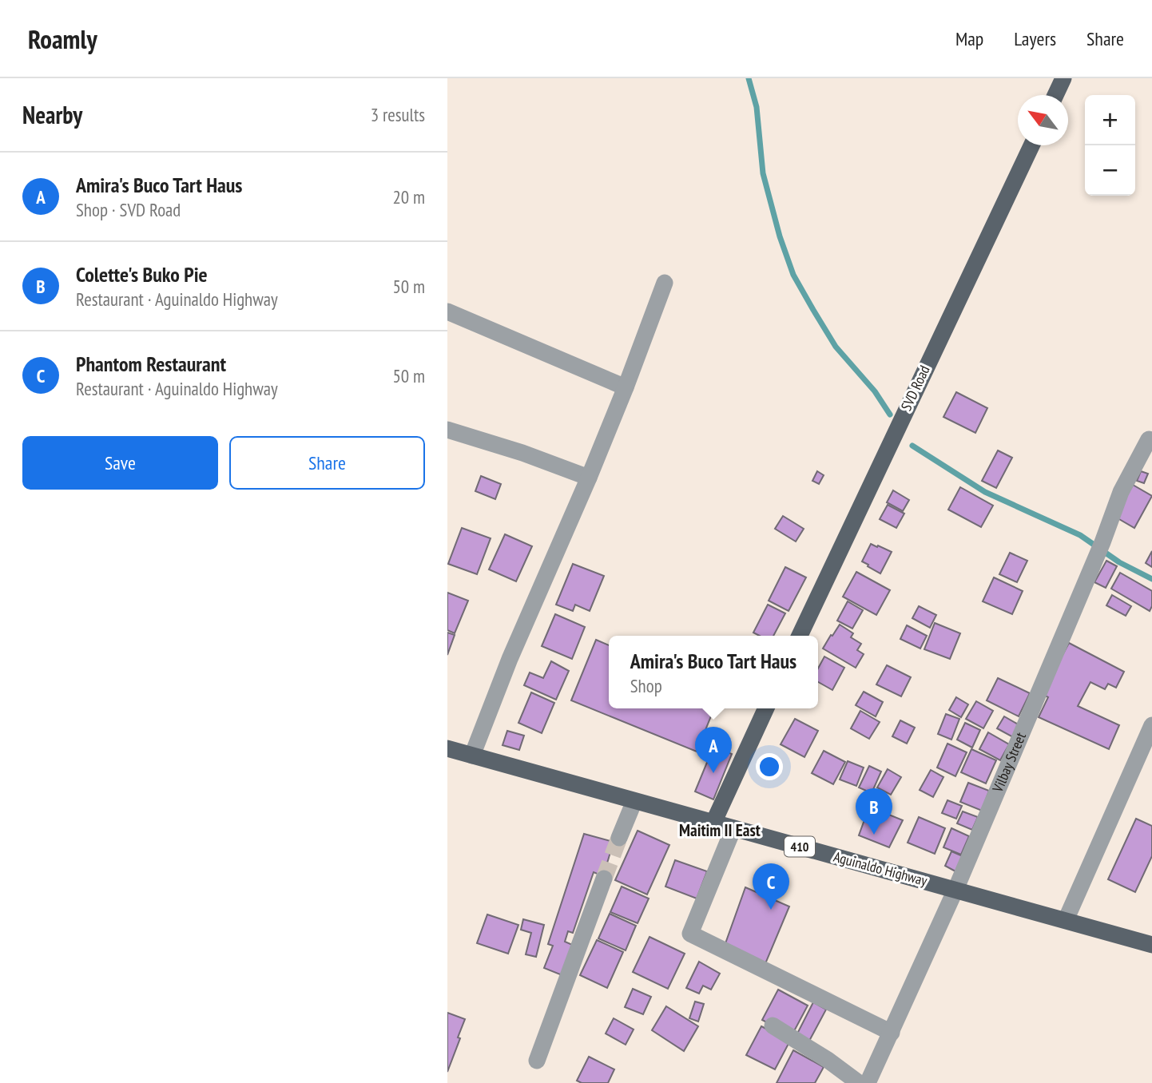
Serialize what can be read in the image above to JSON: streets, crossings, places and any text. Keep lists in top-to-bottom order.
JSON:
{
  "streets": {
    "main road": ["SVD Road", "410", "Aguinaldo Highway"],
    "street": ["Vilbay Street"]
  },
  "crossings": [
    ["Vilbay Street", "Aguinaldo Highway"]
  ],
  "districts": ["Maitim II East"],
  "north": "top left",
  "page": {
    "header": "Roamly",
    "nav": ["Map", "Layers", "Share"],
    "heading": ["Nearby", "3 results"],
    "map_buttons": ["+", "−"],
    "list": [
      {
        "mark": "A",
        "name": "Amira's Buco Tart Haus",
        "note": "Shop · SVD Road",
        "value": "20 m"
      },
      {
        "mark": "B",
        "name": "Colette's Buko Pie",
        "note": "Restaurant · Aguinaldo Highway",
        "value": "50 m"
      },
      {
        "mark": "C",
        "name": "Phantom Restaurant",
        "note": "Restaurant · Aguinaldo Highway",
        "value": "50 m"
      }
    ],
    "buttons": ["Save", "Share"],
    "popup": ["Amira's Buco Tart Haus", "Shop"],
    "pins": ["A", "B", "C"]
  }
}
